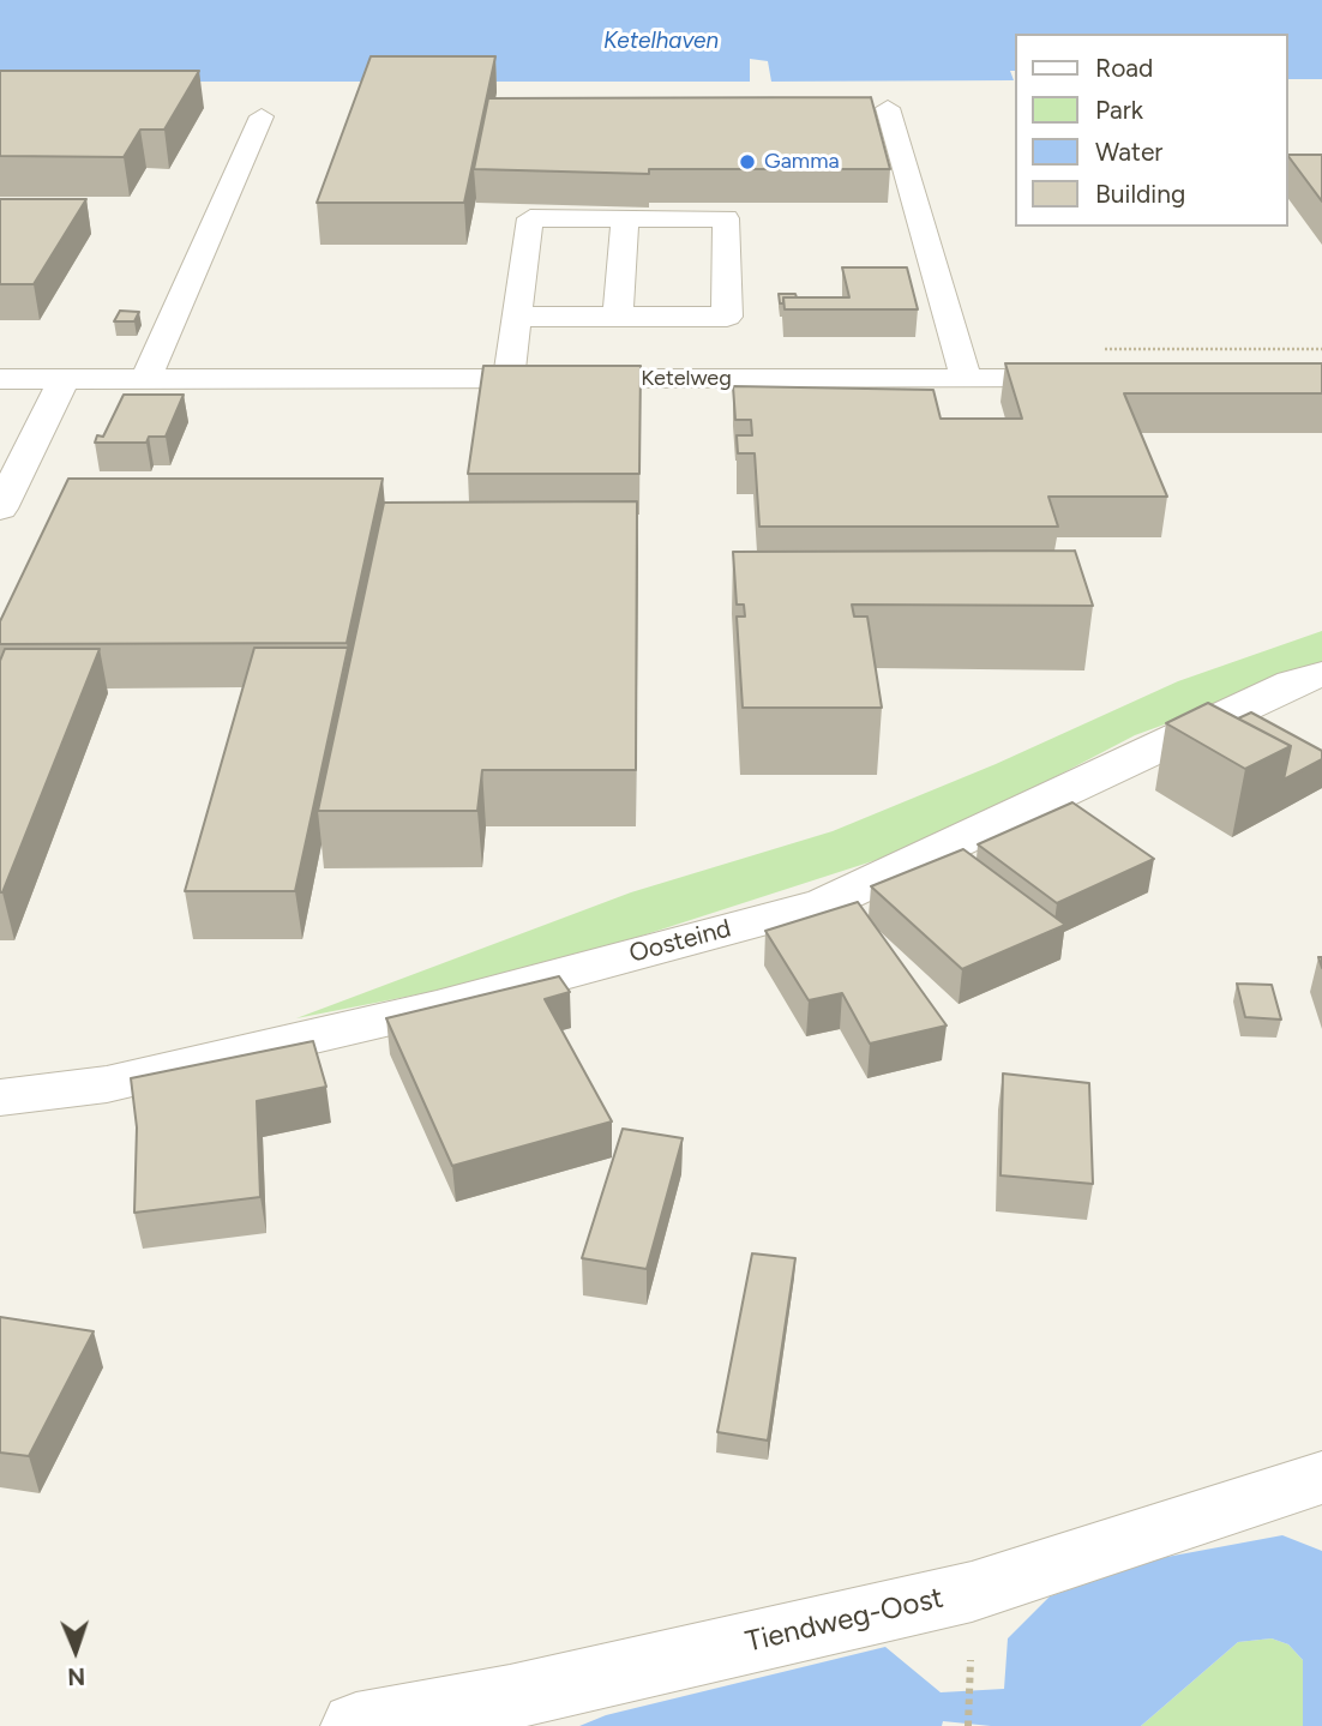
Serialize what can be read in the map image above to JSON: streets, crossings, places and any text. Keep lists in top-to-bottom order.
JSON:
{
  "streets": {
    "street": ["Ketelweg", "Oosteind", "Tiendweg-Oost"]
  },
  "water": ["Ketelhaven"],
  "places": ["Gamma"],
  "legend": [
    "Road",
    "Park",
    "Water",
    "Building"
  ],
  "north": "bottom"
}
